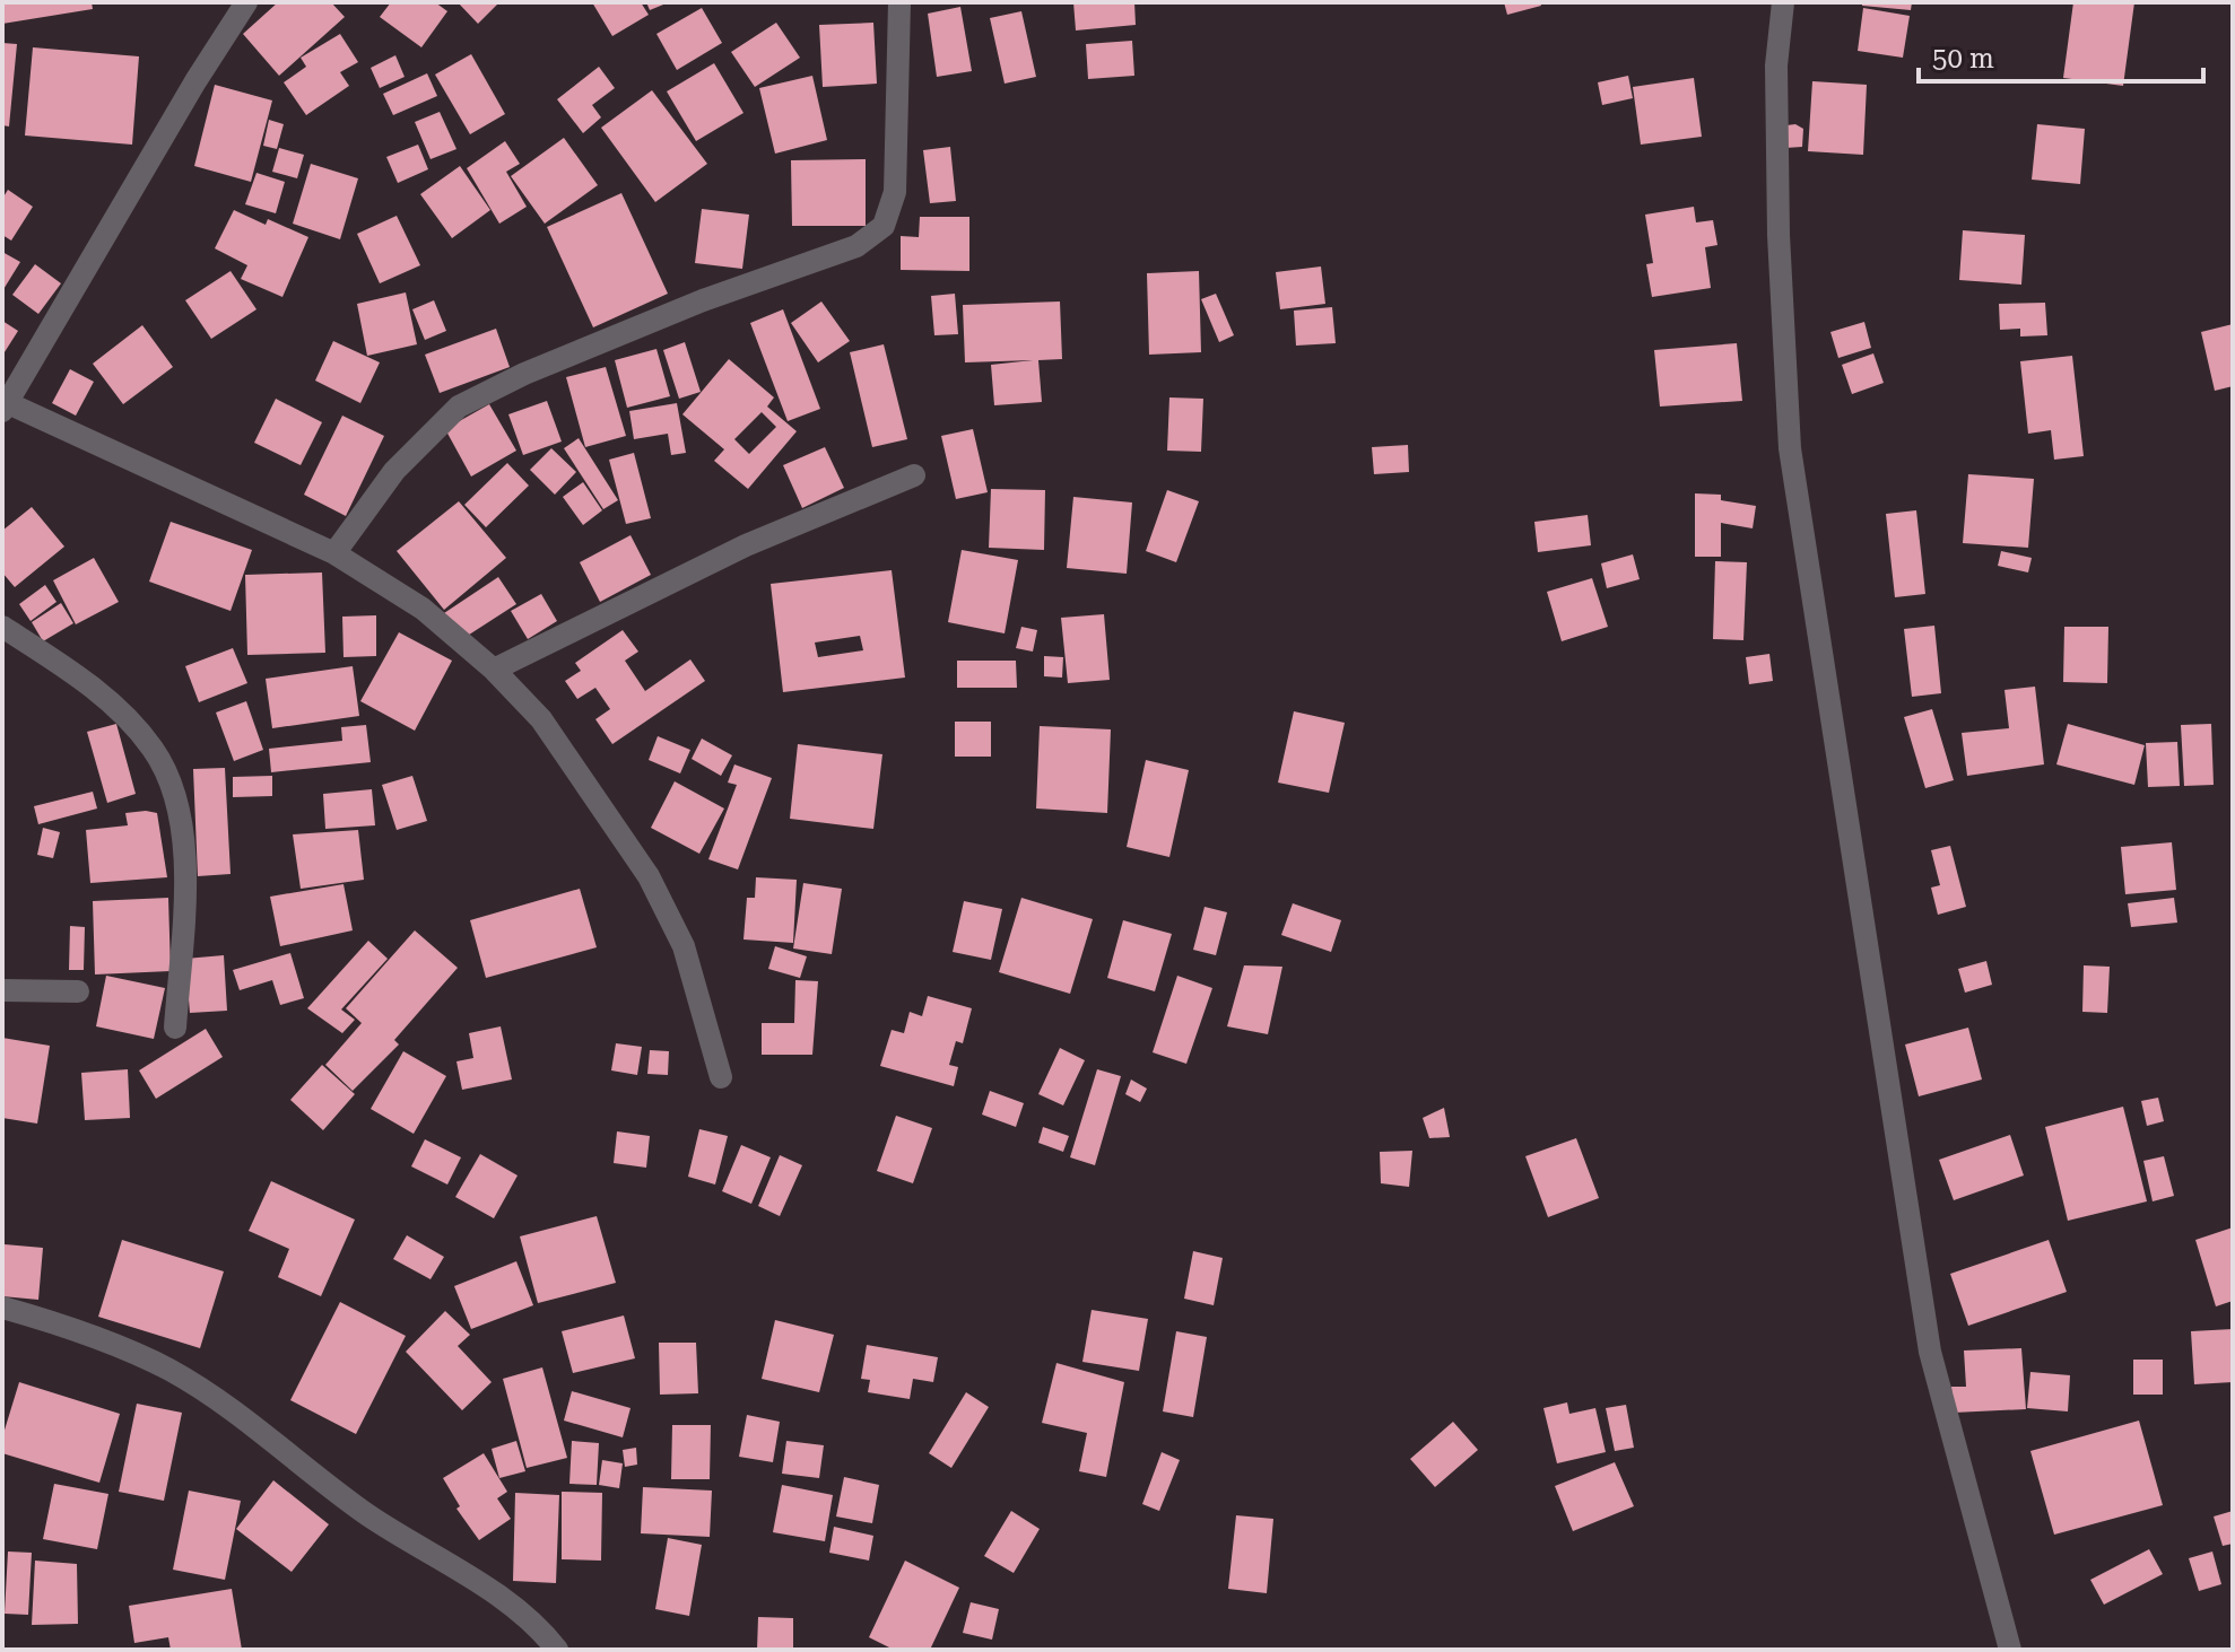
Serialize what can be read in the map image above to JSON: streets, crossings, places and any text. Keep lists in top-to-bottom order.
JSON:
{
  "scale_bar": "50 m"
}
